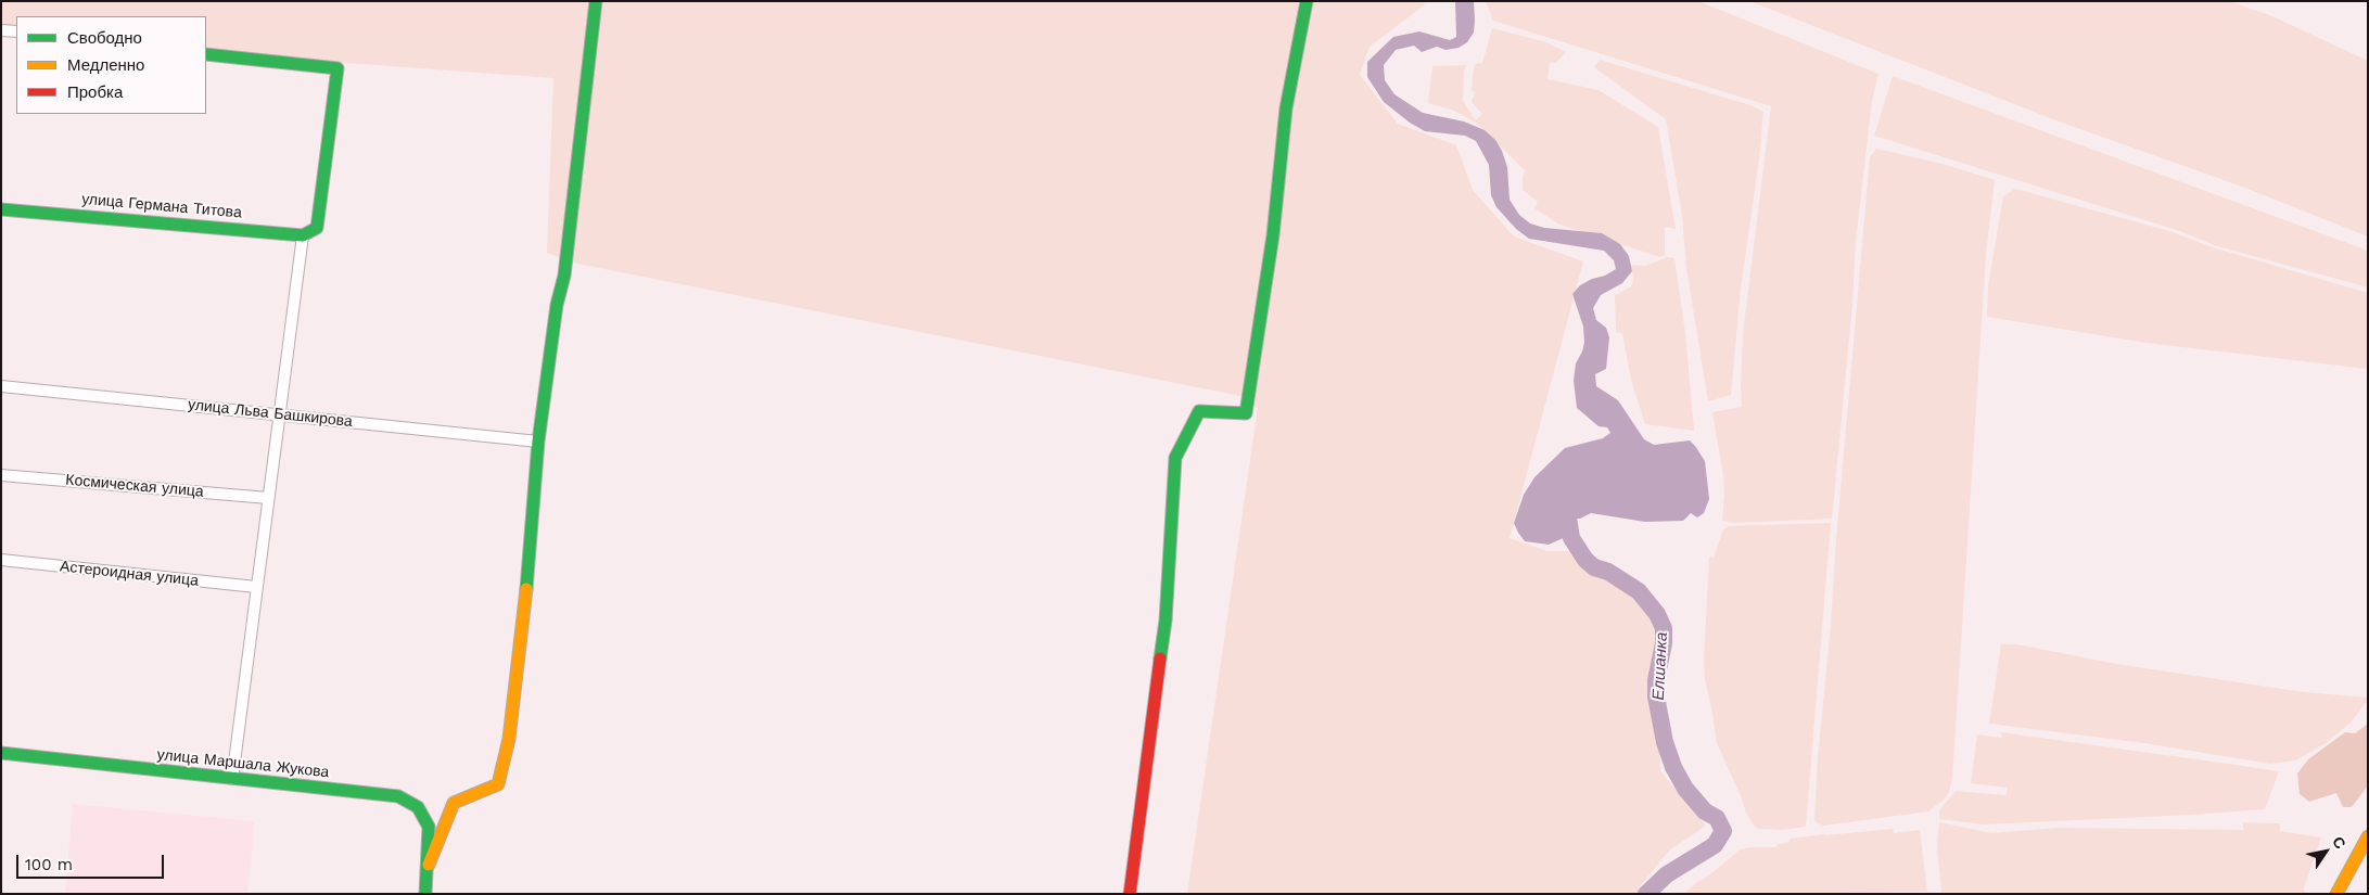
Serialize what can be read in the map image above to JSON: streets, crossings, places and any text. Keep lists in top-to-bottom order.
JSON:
{
  "streets": {
    "street": [
      "улица Германа Титова",
      "улица Льва Башкирова",
      "Космическая улица",
      "Астероидная улица",
      "улица Маршала Жукова"
    ]
  },
  "water": ["Елшанка"],
  "legend": ["Свободно", "Медленно", "Пробка"],
  "scale_bar": "100 m",
  "north": "top right"
}
